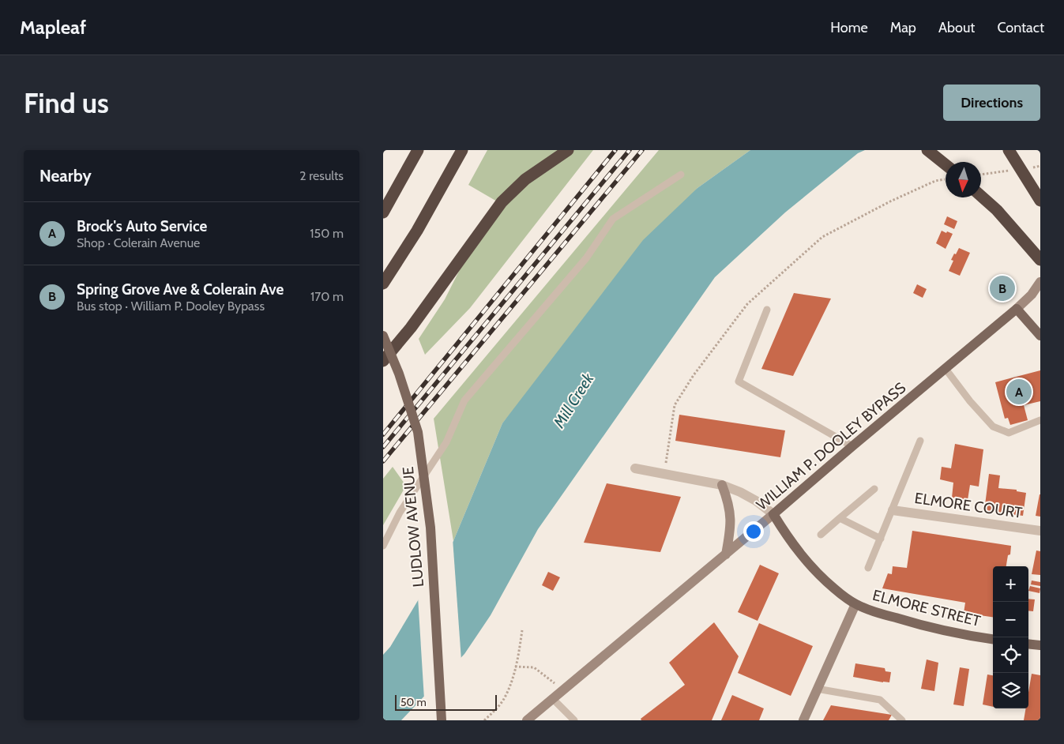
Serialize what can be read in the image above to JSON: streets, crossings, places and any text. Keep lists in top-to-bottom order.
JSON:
{
  "streets": {
    "main road": ["WILLIAM P. DOOLEY BYPASS", "LUDLOW AVENUE", "ELMORE STREET"],
    "street": ["ELMORE COURT"]
  },
  "crossings": [
    ["WILLIAM P. DOOLEY BYPASS", "ELMORE STREET"]
  ],
  "water": ["Mill Creek"],
  "scale_bar": "50 m",
  "north": "bottom",
  "page": {
    "header": "Mapleaf",
    "nav": [
      "Home",
      "Map",
      "About",
      "Contact"
    ],
    "buttons": "Directions",
    "title": "Find us",
    "heading": ["Nearby", "2 results"],
    "list": [
      {
        "mark": "A",
        "name": "Brock's Auto Service",
        "note": "Shop · Colerain Avenue",
        "value": "150 m"
      },
      {
        "mark": "B",
        "name": "Spring Grove Ave & Colerain Ave",
        "note": "Bus stop · William P. Dooley Bypass",
        "value": "170 m"
      }
    ],
    "pins": ["B", "A"],
    "map_buttons": ["+", "−"],
    "scale": "50 m"
  }
}
